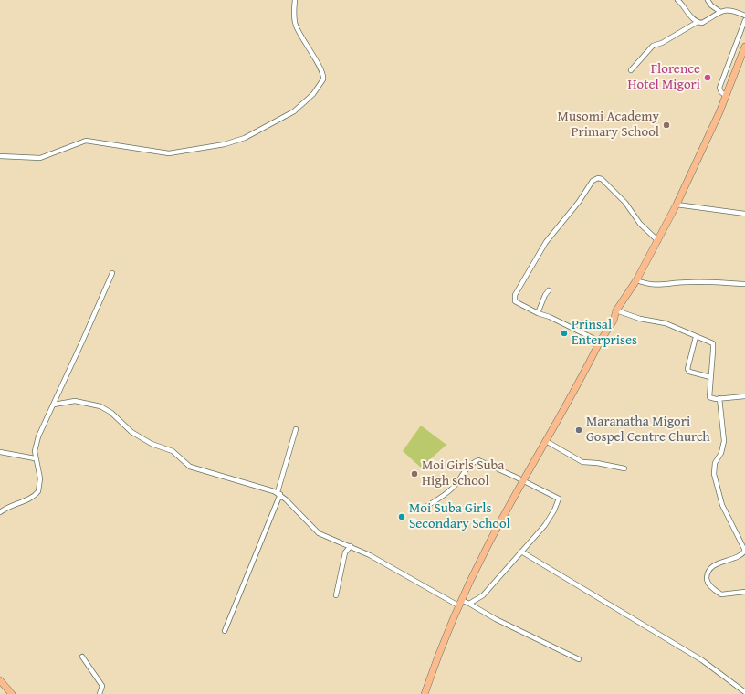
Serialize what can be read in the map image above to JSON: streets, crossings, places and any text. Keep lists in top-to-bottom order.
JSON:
{
  "places": [
    "Florence Hotel Migori",
    "Musomi Academy Primary School",
    "Prinsal Enterprises",
    "Maranatha Migori Gospel Centre Church",
    "Moi Girls Suba High school",
    "Moi Suba Girls Secondary School"
  ]
}
